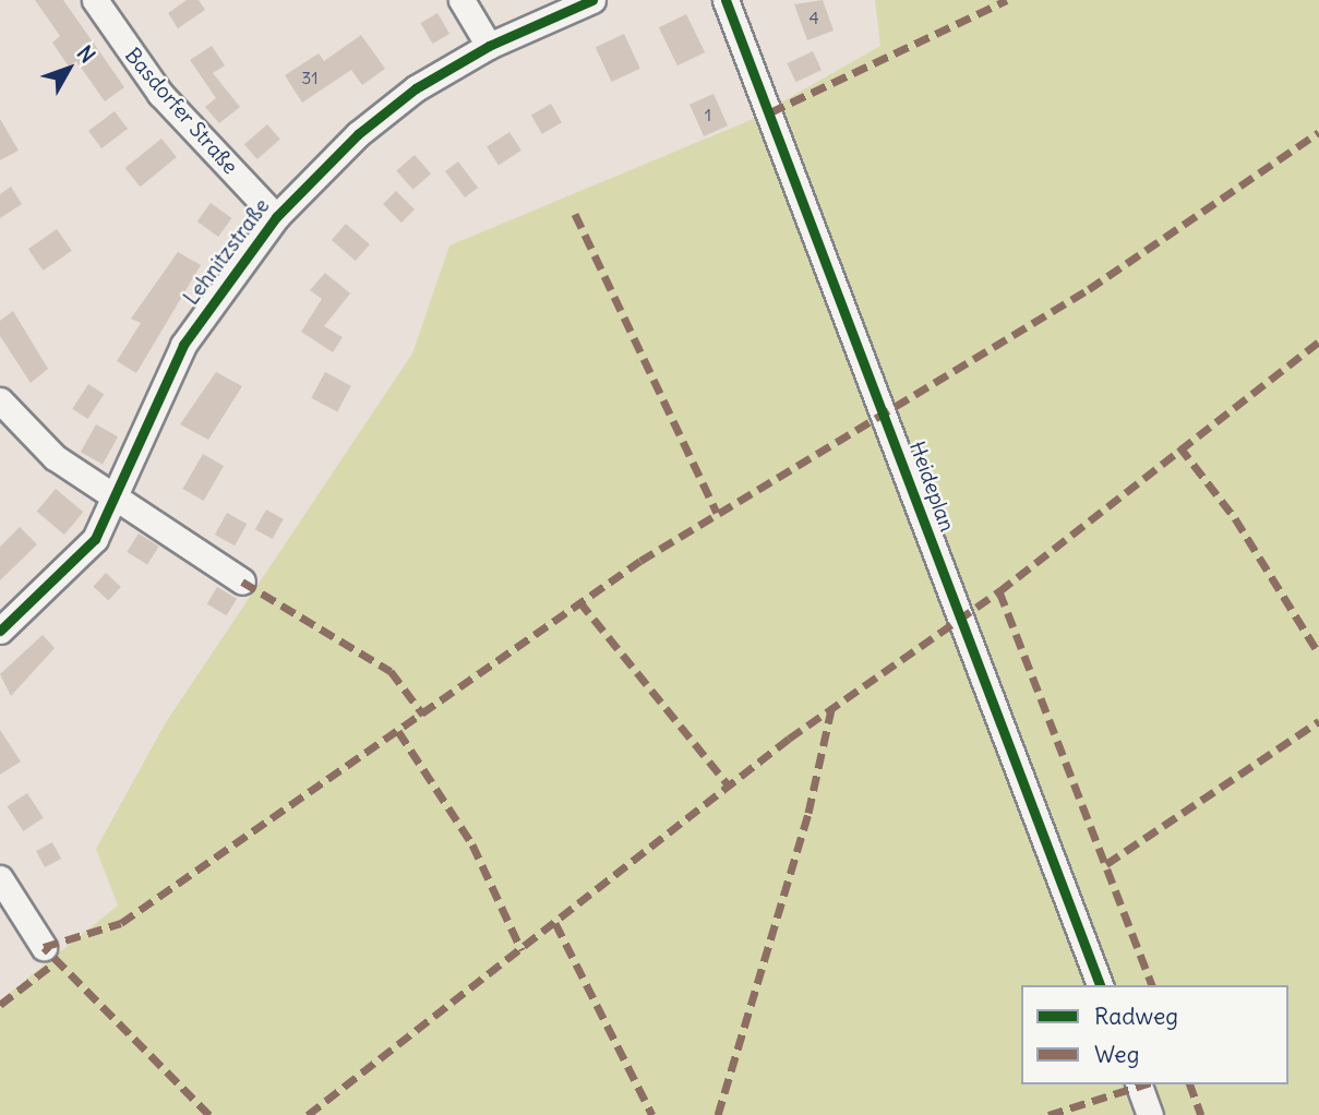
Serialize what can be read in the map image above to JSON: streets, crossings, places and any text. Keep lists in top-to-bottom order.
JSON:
{
  "streets": {
    "street": ["Basdorfer Straße", "Lehnitzstraße", "Heideplan"]
  },
  "crossings": [
    ["Basdorfer Straße", "Lehnitzstraße"]
  ],
  "house_numbers": ["4", "31", "1"],
  "legend": ["Radweg", "Weg"],
  "north": "top right"
}
